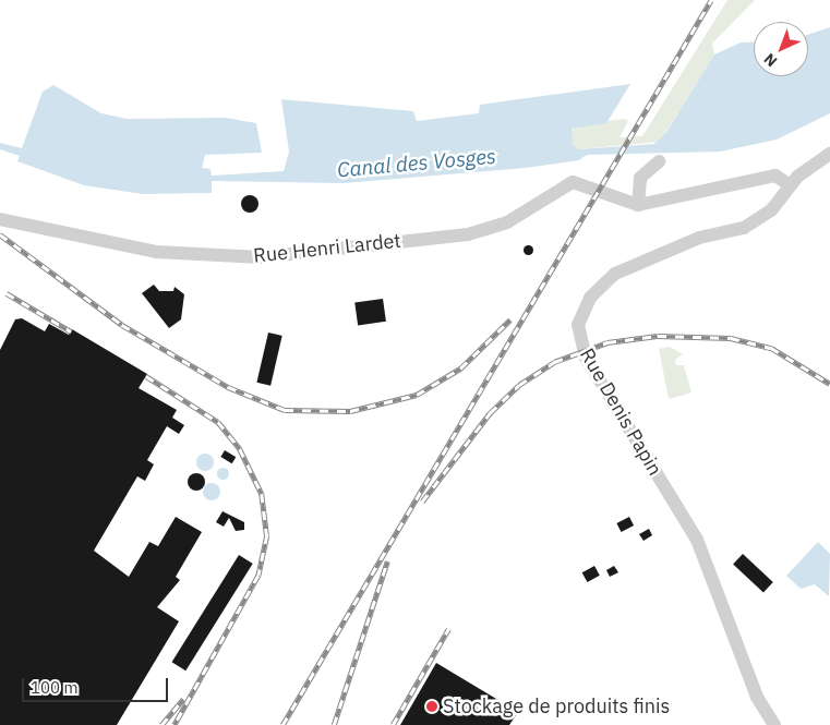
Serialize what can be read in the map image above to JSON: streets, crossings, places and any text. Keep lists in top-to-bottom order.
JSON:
{
  "streets": {
    "street": ["Rue Henri Lardet", "Rue Denis Papin"]
  },
  "water": ["Canal des Vosges"],
  "places": ["Stockage de produits finis"],
  "scale_bar": "100 m",
  "north": "bottom left"
}
